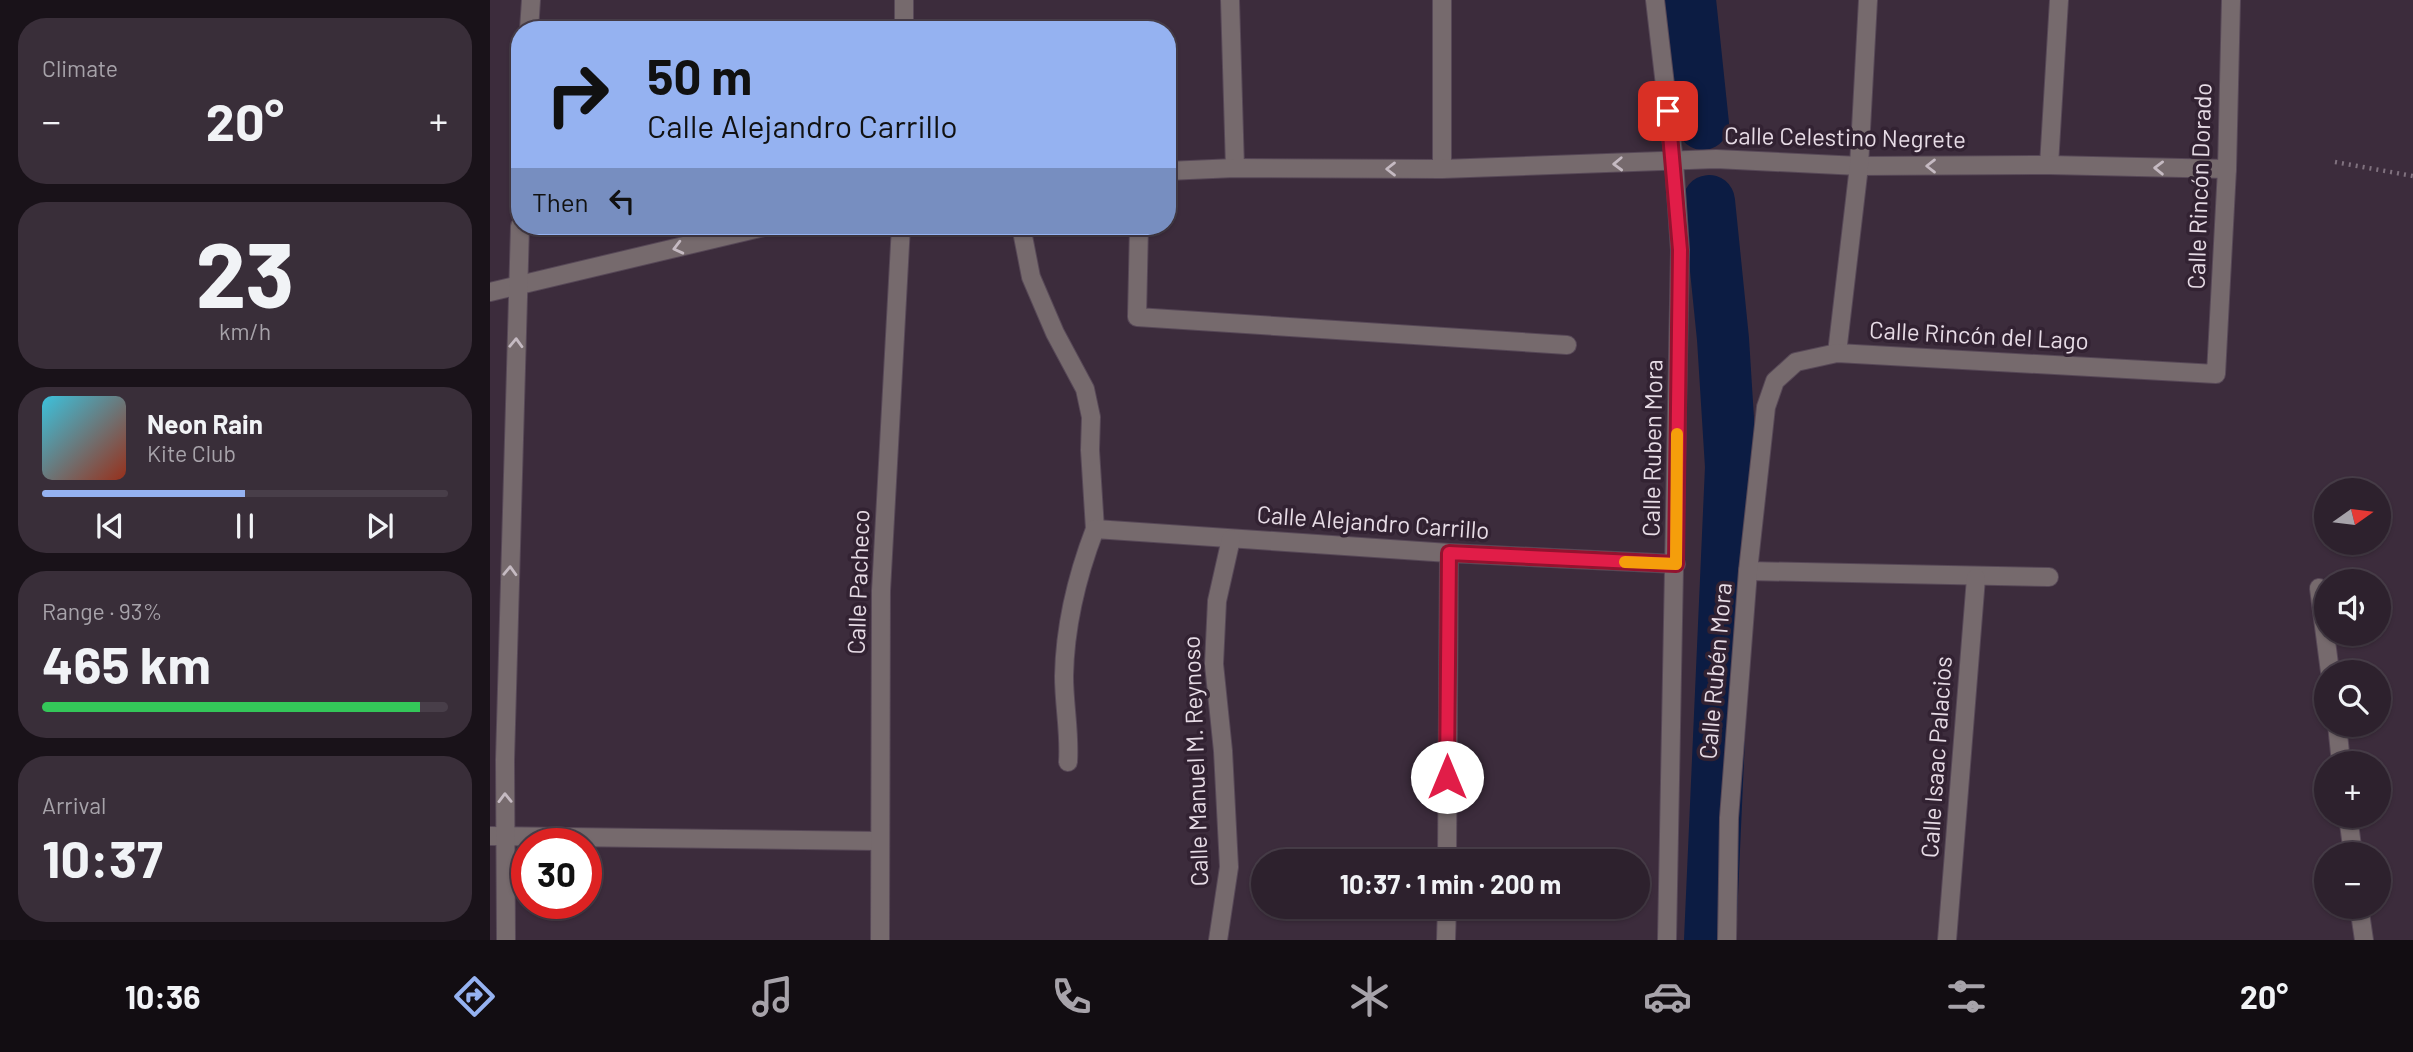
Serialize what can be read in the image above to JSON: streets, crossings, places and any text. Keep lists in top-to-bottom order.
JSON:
{
  "streets": {
    "street": [
      "Calle Celestino Negrete",
      "Calle Rincón Dorado",
      "Calle Rincón del Lago",
      "Calle Ruben Mora",
      "Calle Alejandro Carrillo",
      "Calle Pacheco",
      "Calle Rubén Mora",
      "Calle Isaac Palacios",
      "Calle Manuel M. Reynoso"
    ]
  },
  "crossings": [
    ["Calle Celestino Negrete", "Calle Rincón Dorado"],
    ["Calle Celestino Negrete", "Calle Ruben Mora"],
    ["Calle Rincón Dorado", "Calle Rincón del Lago"],
    ["Calle Rincón del Lago", "Calle Rubén Mora"],
    ["Calle Ruben Mora", "Calle Alejandro Carrillo"],
    ["Calle Alejandro Carrillo", "Calle Manuel M. Reynoso"]
  ],
  "one_way": ["Calle Celestino Negrete"],
  "north": "right",
  "page": {
    "tile": [
      "Climate",
      ["23", "km/h"],
      ["Range · 93%", "465 km"],
      ["Arrival", "10:37"]
    ],
    "turn": ["50 m", "Calle Alejandro Carrillo"],
    "heat": ["−", "20°", "+"],
    "then": "Then",
    "song": ["Neon Rain", "Kite Club"],
    "map_buttons": ["+", "−"],
    "limit": "30",
    "trip": "10:37 · 1 min · 200 m",
    "tabs": ["10:36", "20°"]
  }
}
